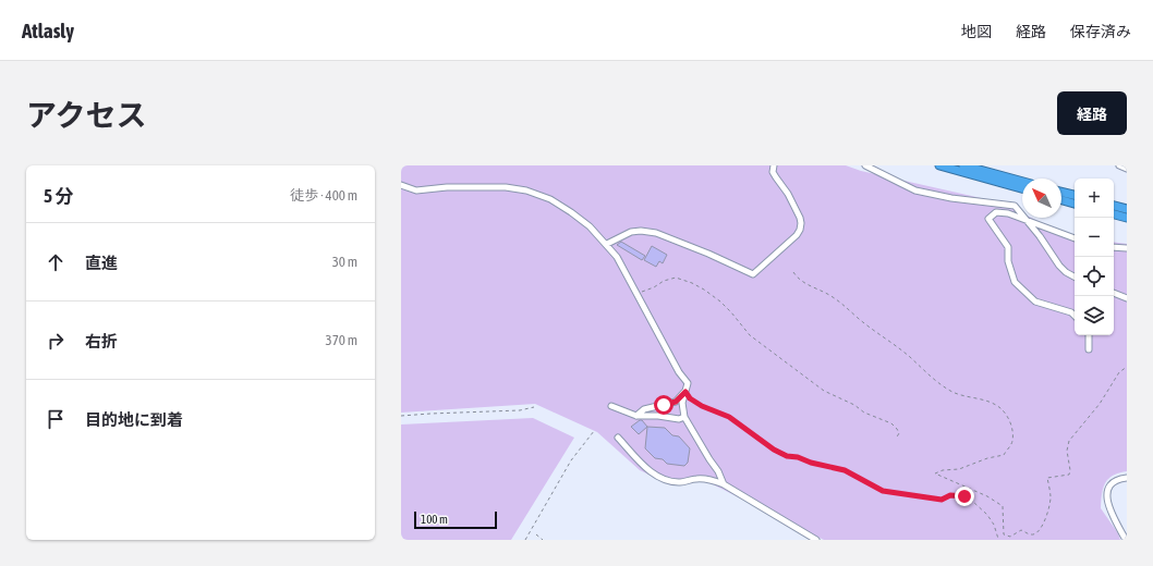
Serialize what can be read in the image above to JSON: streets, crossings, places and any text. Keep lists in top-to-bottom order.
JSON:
{
  "scale_bar": "100 m",
  "north": "top left",
  "page": {
    "header": "Atlasly",
    "nav": ["地図", "経路", "保存済み"],
    "title": "アクセス",
    "buttons": "経路",
    "heading": ["5 分", "徒歩 · 400 m"],
    "map_buttons": ["+", "−"],
    "list": [
      ["直進", "30 m"],
      ["右折", "370 m"],
      "目的地に到着"
    ],
    "scale": "100 m"
  }
}
